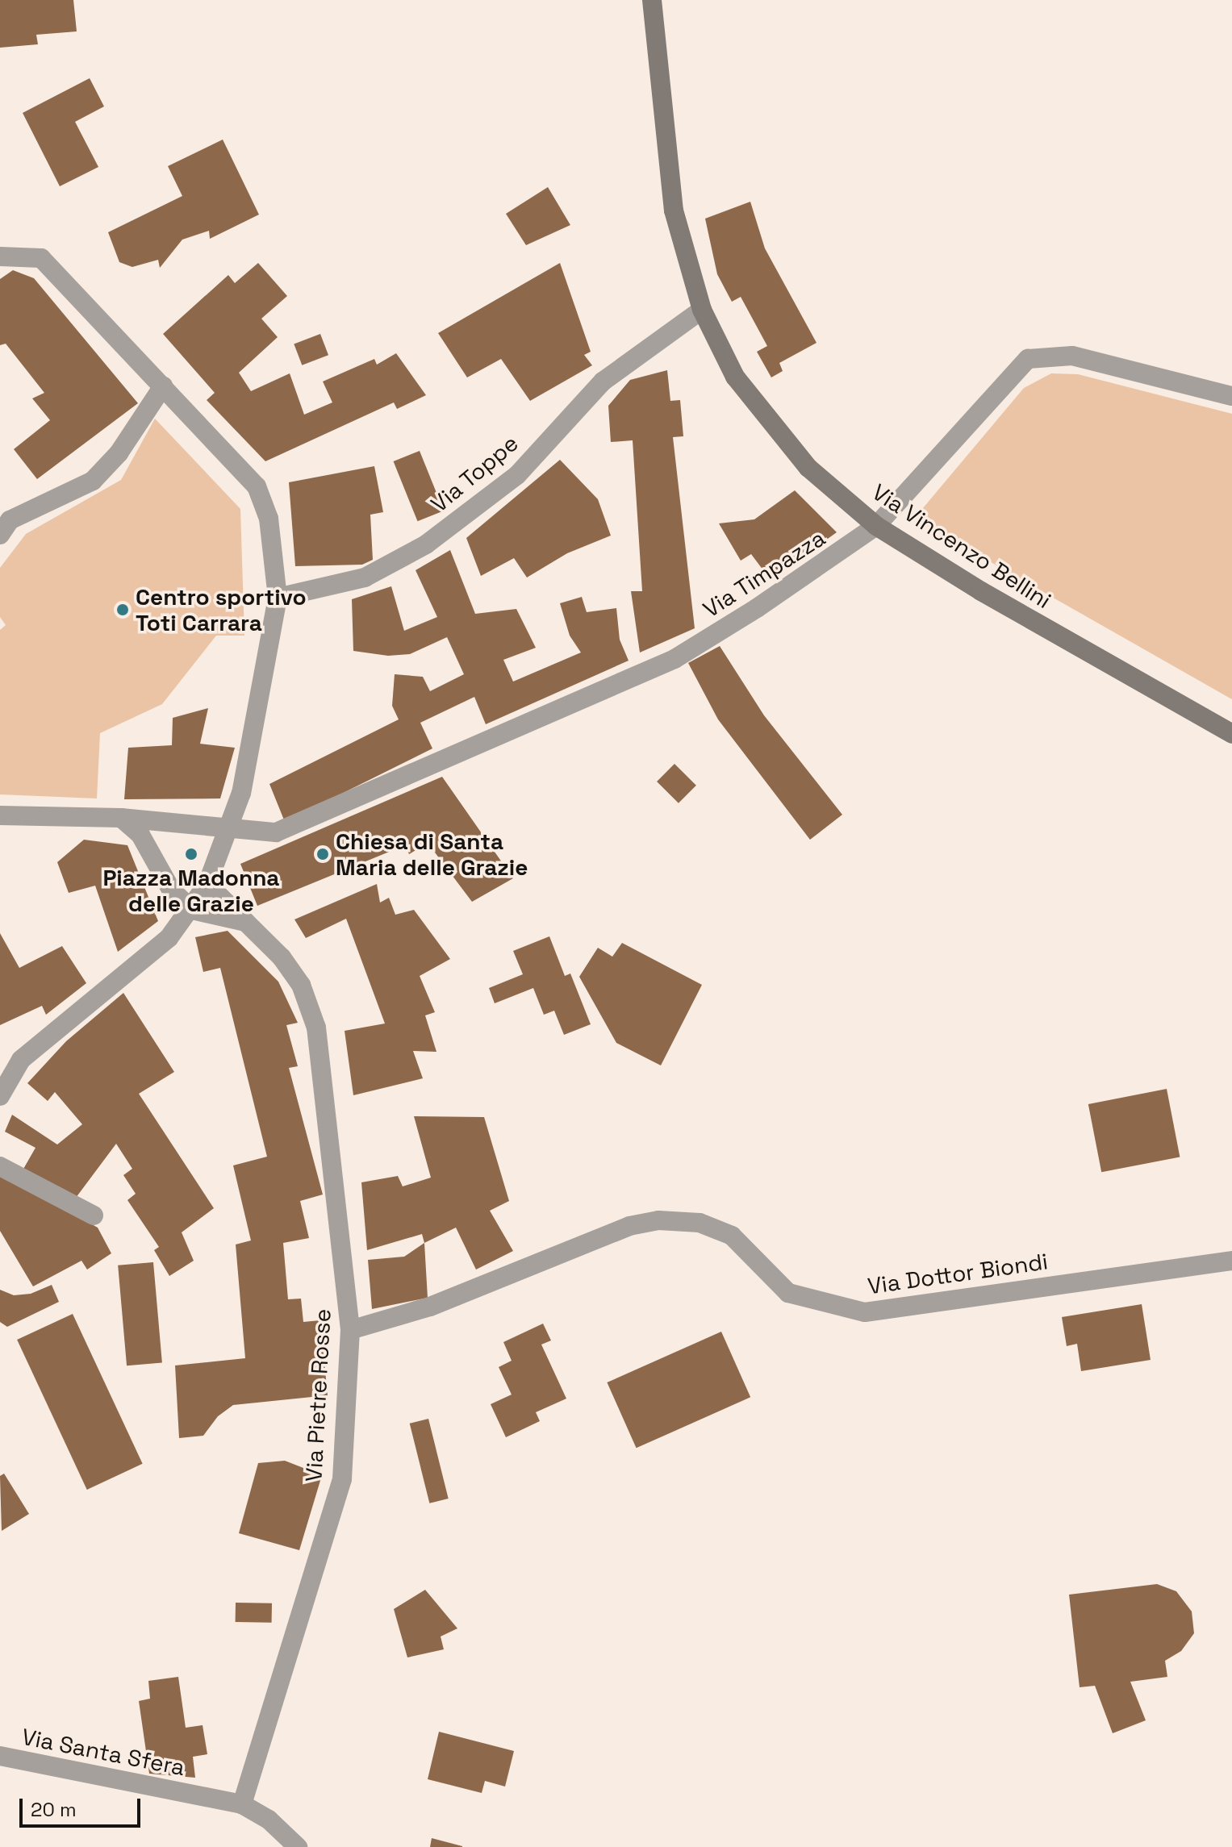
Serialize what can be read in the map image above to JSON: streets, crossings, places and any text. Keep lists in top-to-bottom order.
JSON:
{
  "streets": {
    "street": [
      "Via Toppe",
      "Via Vincenzo Bellini",
      "Via Timpazza",
      "Via Dottor Biondi",
      "Via Pietre Rosse",
      "Via Santa Sfera"
    ]
  },
  "crossings": [
    ["Via Toppe", "Via Vincenzo Bellini"],
    ["Via Vincenzo Bellini", "Via Timpazza"],
    ["Via Dottor Biondi", "Via Pietre Rosse"],
    ["Via Pietre Rosse", "Via Santa Sfera"]
  ],
  "places": ["Centro sportivo Toti Carrara", "Piazza Madonna delle Grazie", "Chiesa di Santa Maria delle Grazie"],
  "scale_bar": "20 m"
}
